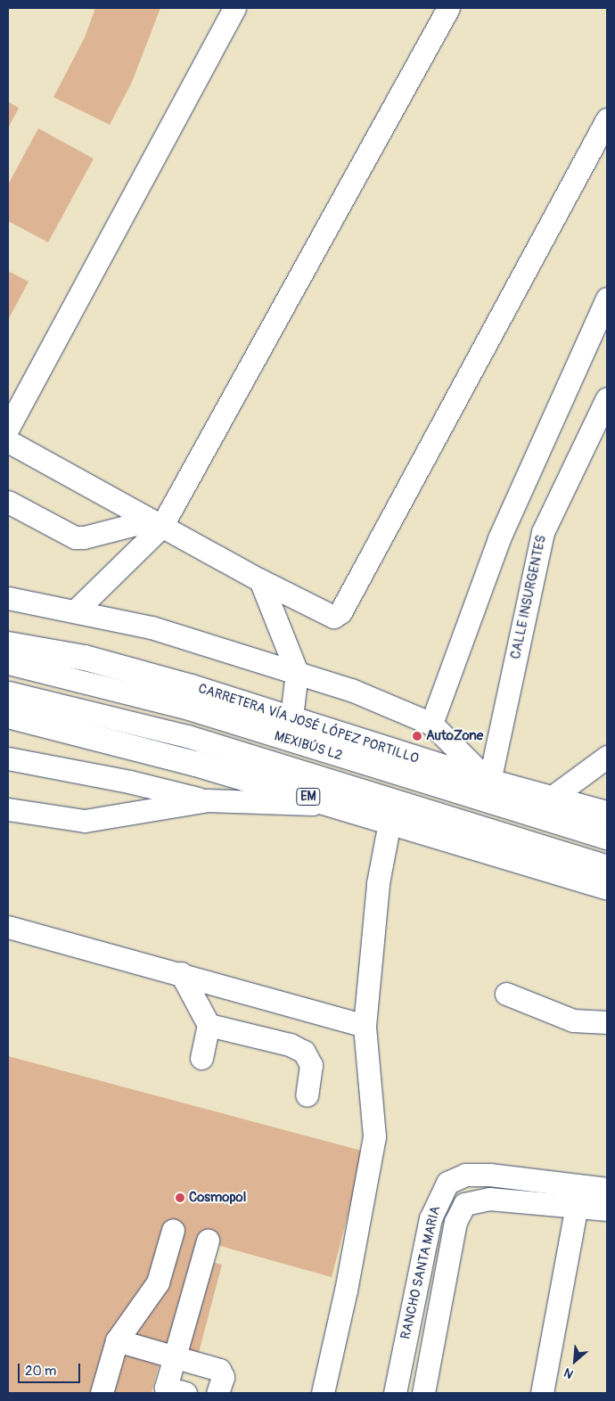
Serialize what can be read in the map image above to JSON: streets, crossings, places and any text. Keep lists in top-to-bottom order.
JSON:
{
  "streets": {
    "main road": ["CARRETERA VÍA JOSÉ LÓPEZ PORTILLO", "EM"],
    "street": ["CALLE INSURGENTES", "MEXIBÚS L2", "RANCHO SANTA MARIA"]
  },
  "crossings": [
    ["CALLE INSURGENTES", "CARRETERA VÍA JOSÉ LÓPEZ PORTILLO"]
  ],
  "places": ["AutoZone", "Cosmopol"],
  "scale_bar": "20 m",
  "north": "bottom left"
}
